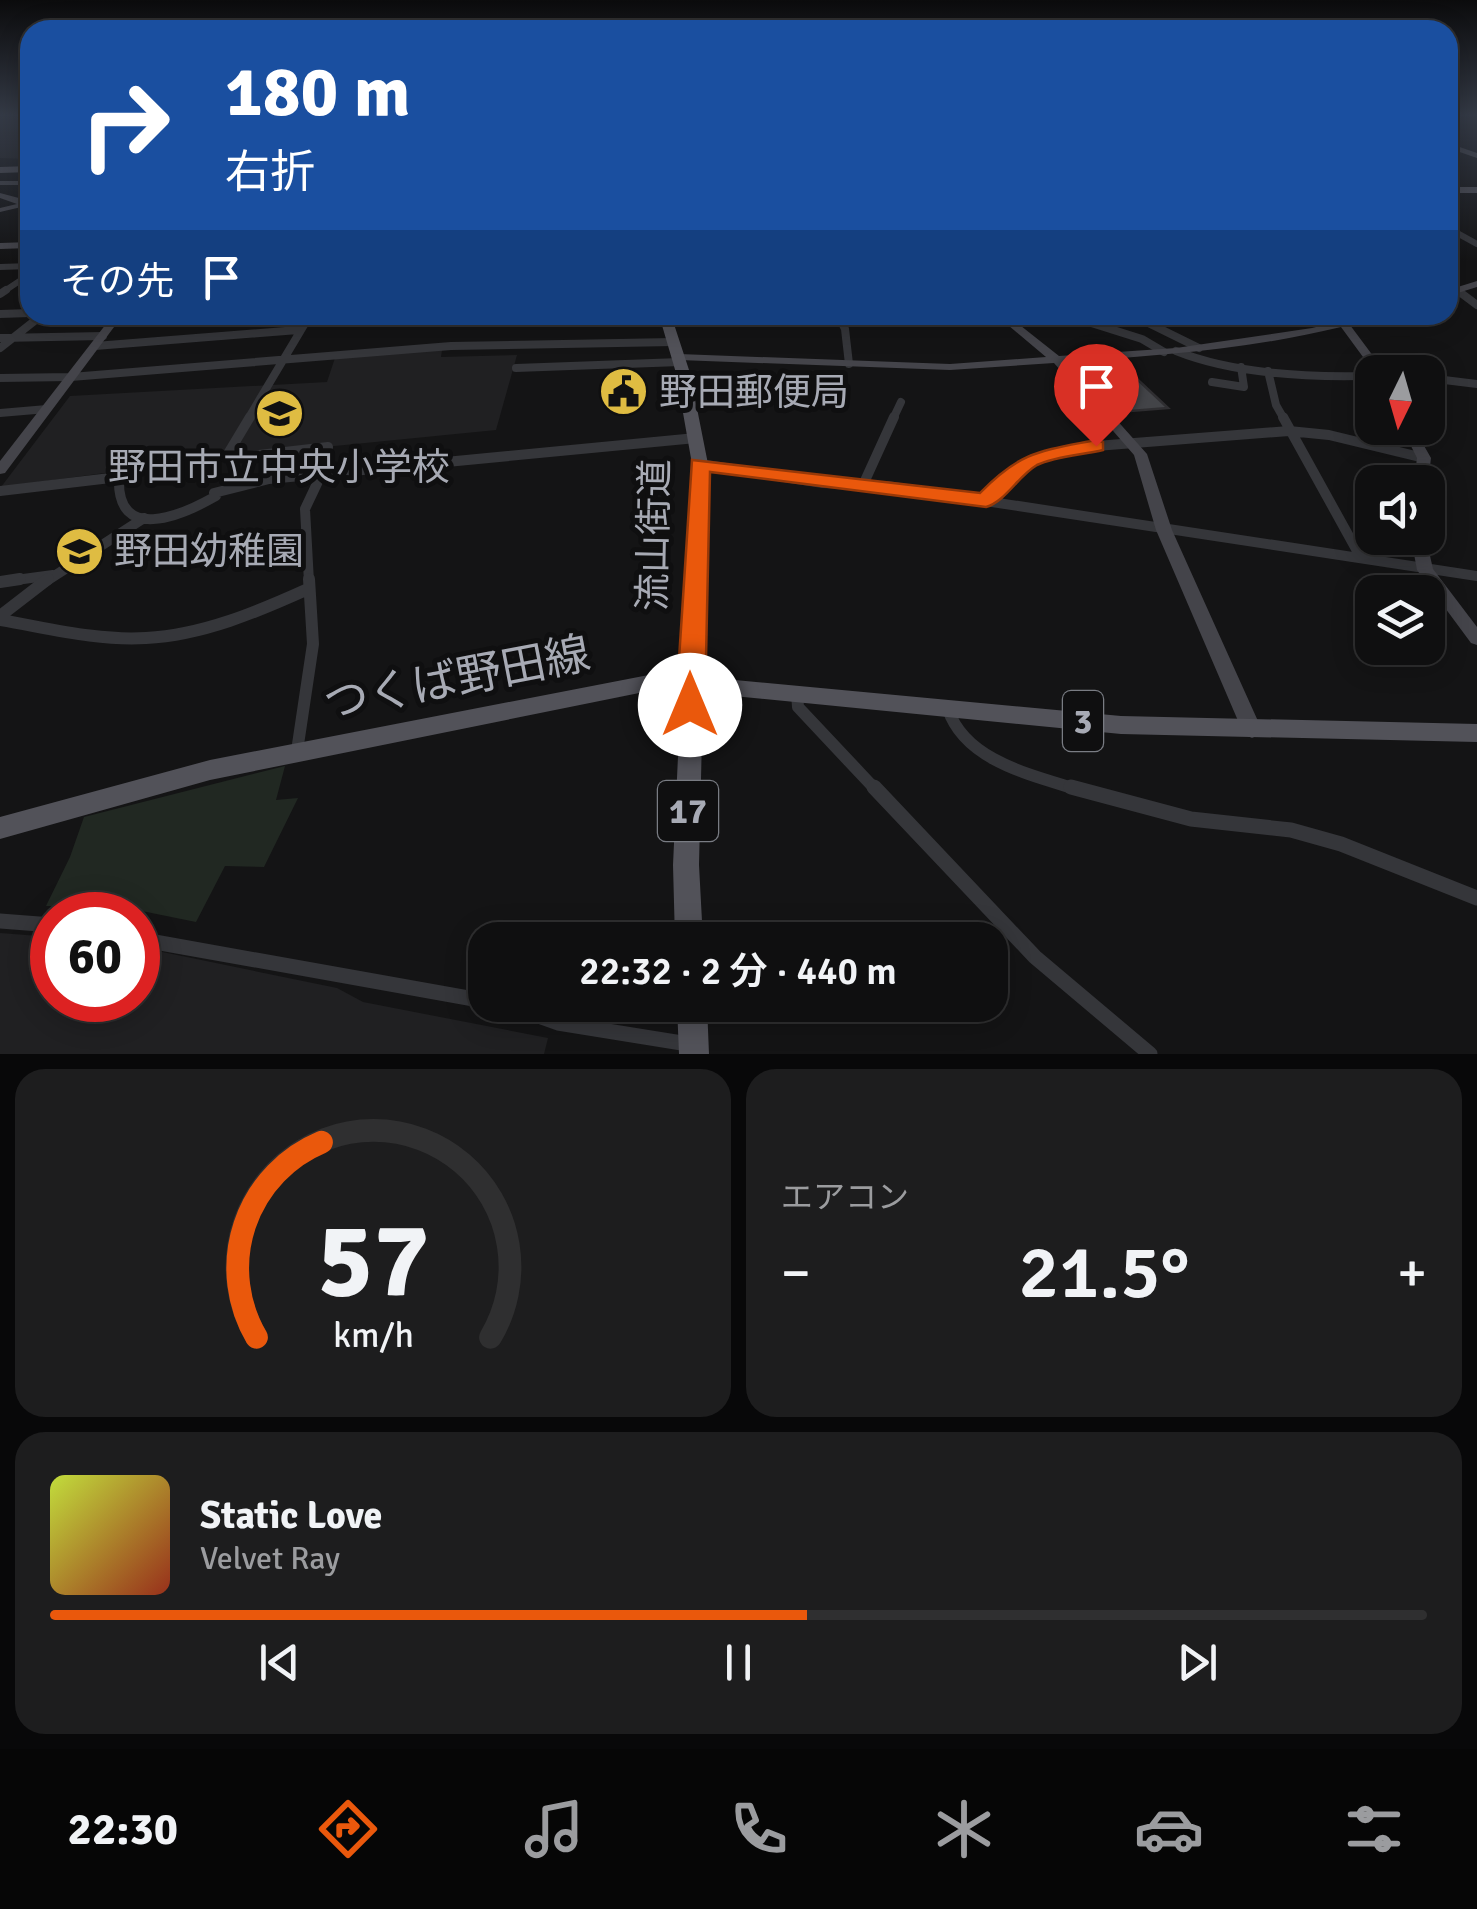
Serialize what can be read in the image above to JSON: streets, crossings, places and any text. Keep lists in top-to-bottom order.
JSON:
{
  "streets": {
    "main road": [
      "流山街道",
      "つくば野田線",
      "3",
      "17"
    ]
  },
  "crossings": [
    ["流山街道", "つくば野田線"]
  ],
  "places": {
    "public building": ["野田郵便局"],
    "school or university": ["野田市立中央小学校", "野田幼稚園"]
  },
  "north": "bottom",
  "page": {
    "turn": ["180 m", "右折"],
    "then": "その先",
    "limit": "60",
    "trip": "22:32 · 2 分 · 440 m",
    "tile": "エアコン",
    "heat": ["−", "21.5°", "+"],
    "song": ["Static Love", "Velvet Ray"],
    "tabs": "22:30",
    "gauge": ["57", "km/h"]
  }
}
